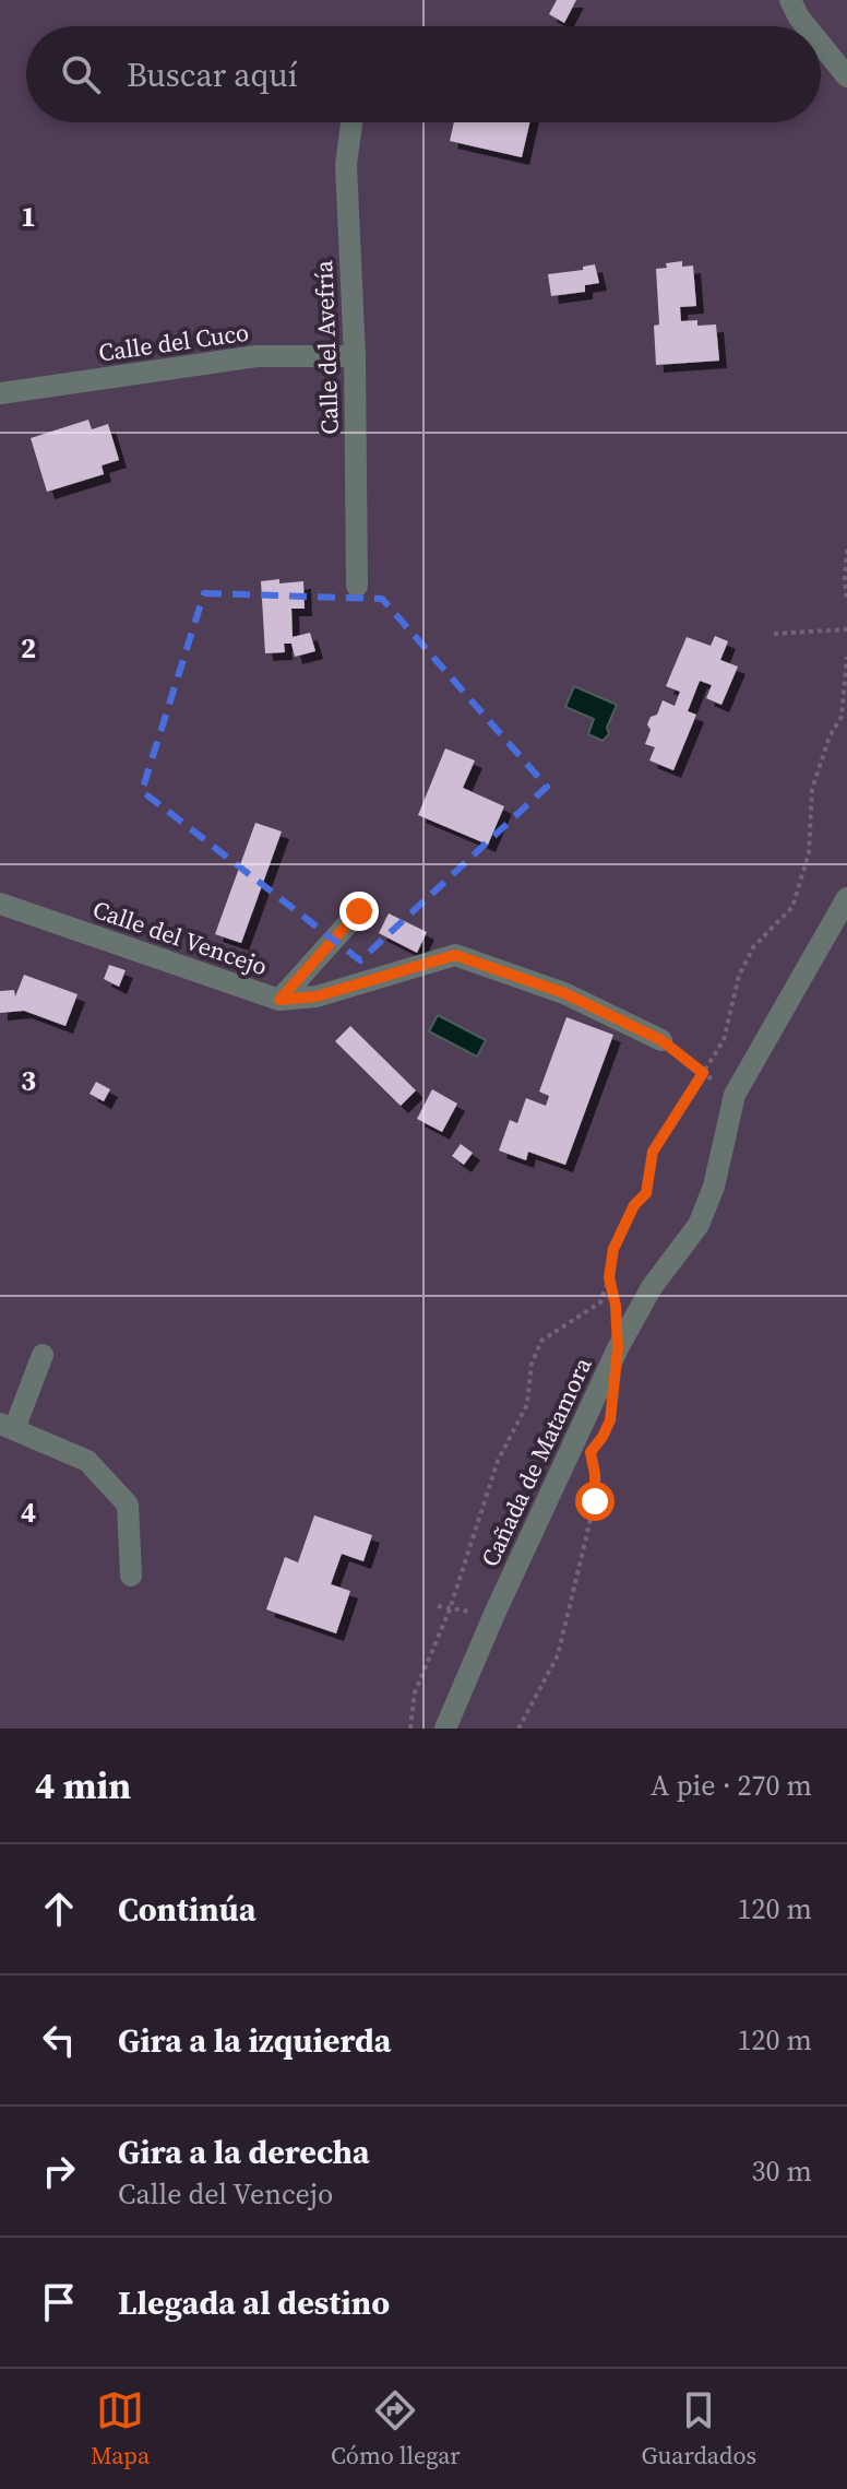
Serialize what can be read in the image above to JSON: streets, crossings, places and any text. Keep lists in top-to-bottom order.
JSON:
{
  "streets": {
    "street": [
      "Calle del Cuco",
      "Calle del Avefría",
      "Calle del Vencejo",
      "Cañada de Matamora"
    ]
  },
  "crossings": [
    ["Calle del Cuco", "Calle del Avefría"]
  ],
  "page": {
    "search": "Buscar aquí",
    "heading": ["4 min", "A pie · 270 m"],
    "list": [
      ["Continúa", "120 m"],
      ["Gira a la izquierda", "120 m"],
      ["Gira a la derecha", "Calle del Vencejo", "30 m"],
      "Llegada al destino"
    ],
    "nav": ["Mapa", "Cómo llegar", "Guardados"]
  },
  "grid": {
    "rows": [
      "1",
      "2",
      "3",
      "4"
    ]
  }
}
